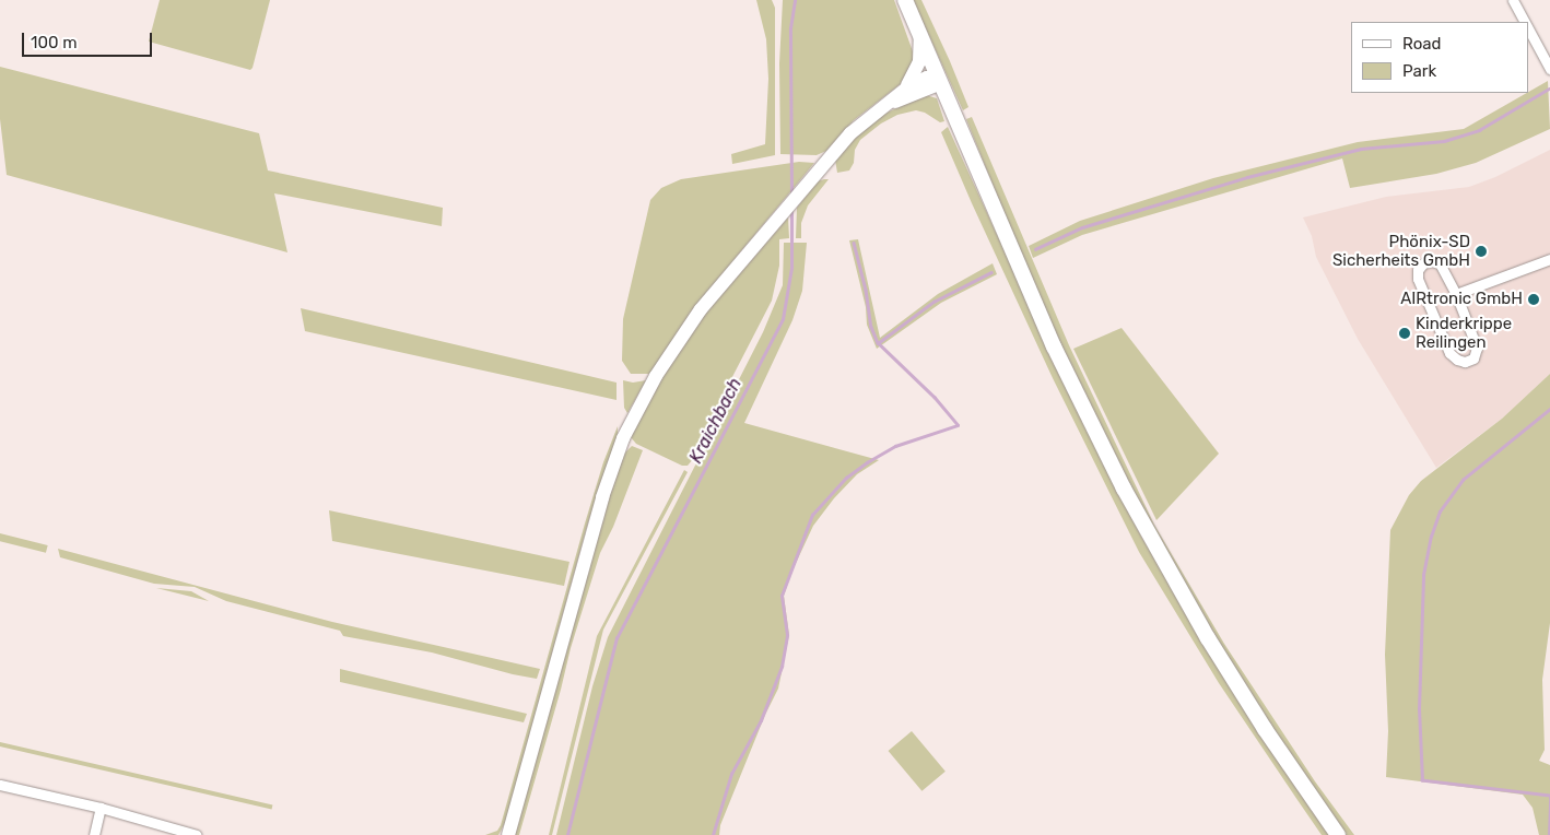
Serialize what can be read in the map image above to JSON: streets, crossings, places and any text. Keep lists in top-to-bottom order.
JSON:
{
  "water": ["Kraichbach"],
  "places": ["Phönix-SD Sicherheits GmbH", "AIRtronic GmbH", "Kinderkrippe Reilingen"],
  "legend": ["Road", "Park"],
  "scale_bar": "100 m"
}
